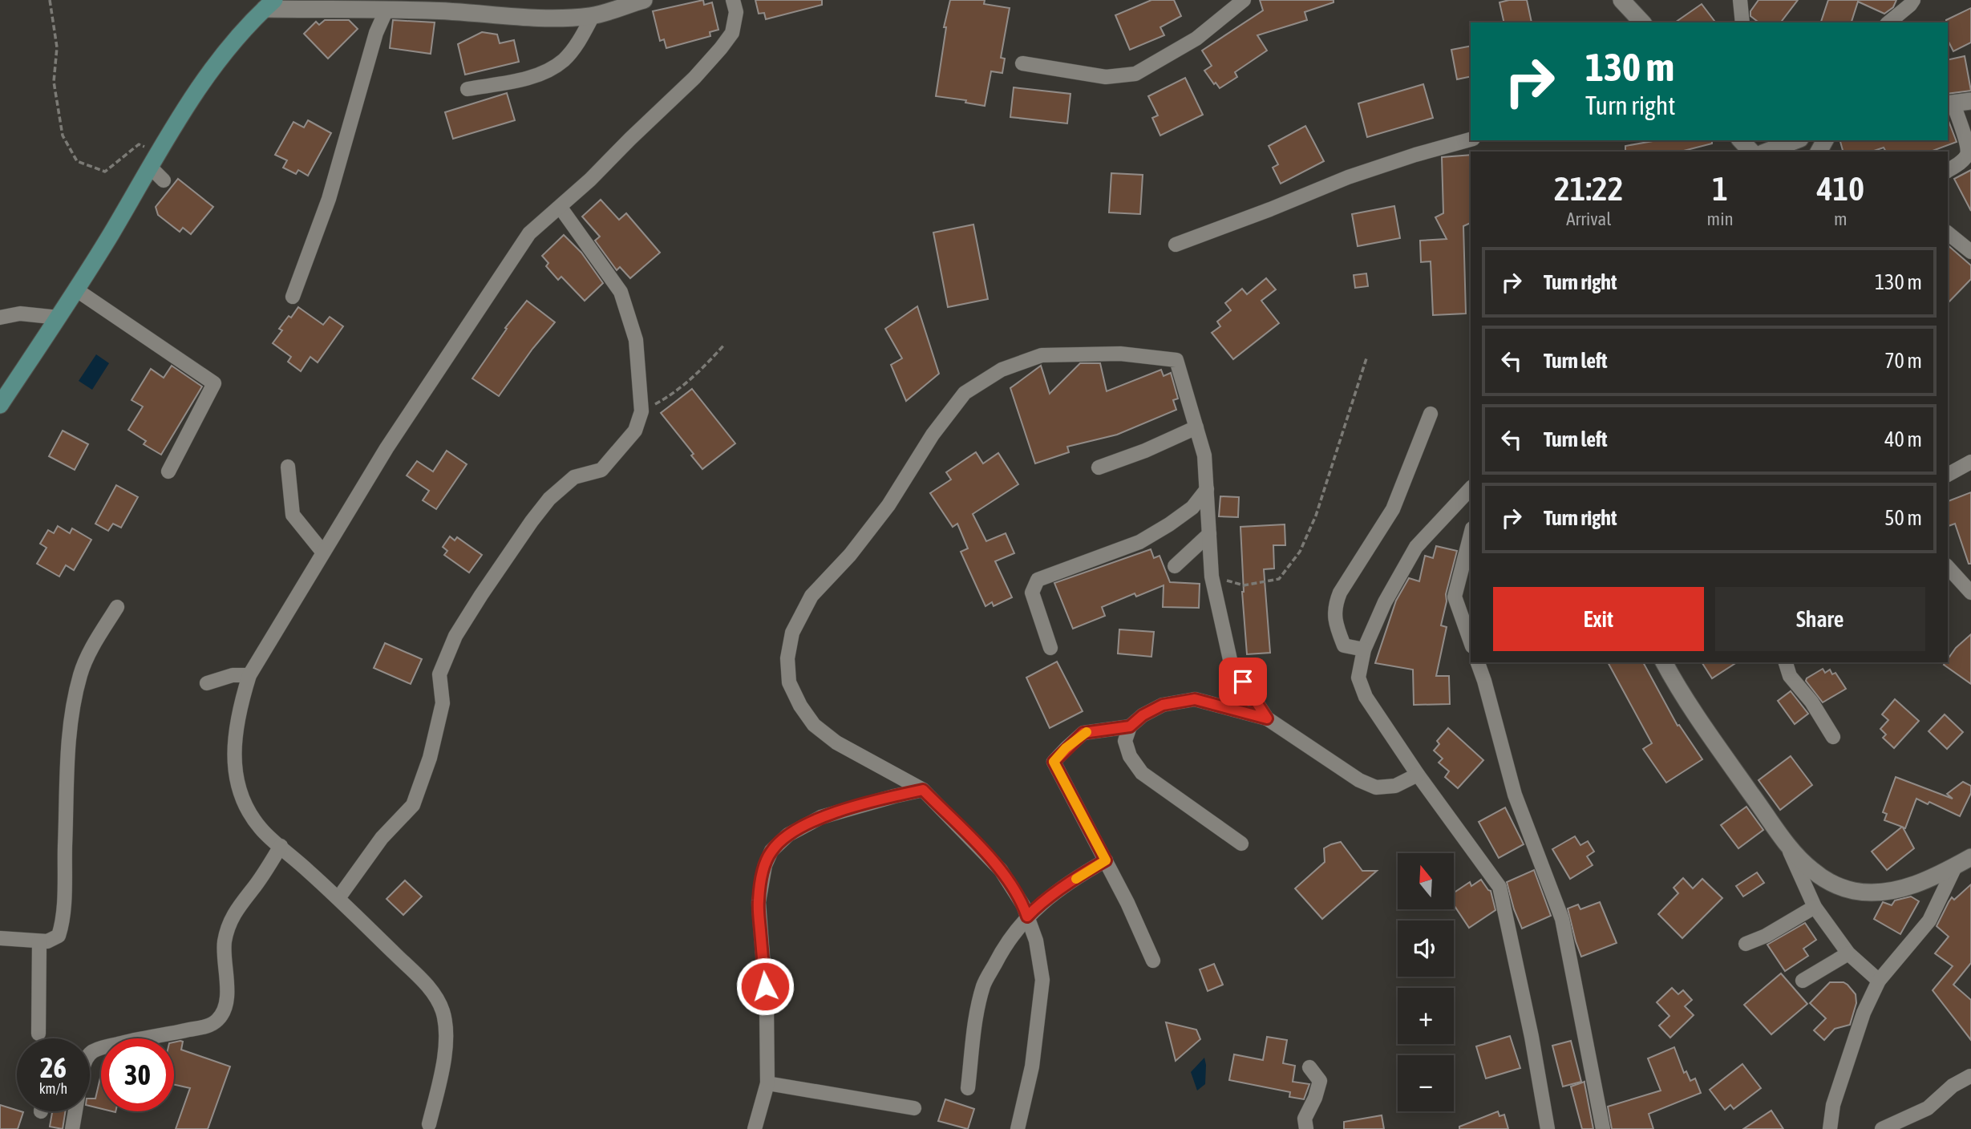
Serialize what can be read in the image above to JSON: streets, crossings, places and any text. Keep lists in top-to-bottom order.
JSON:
{
  "north": "top",
  "page": {
    "turn": ["130 m", "Turn right"],
    "eta": [
      "21:22",
      "Arrival",
      "1",
      "min",
      "410",
      "m"
    ],
    "list": [
      {
        "name": "Turn right",
        "value": "130 m"
      },
      {
        "name": "Turn left",
        "value": "70 m"
      },
      {
        "name": "Turn left",
        "value": "40 m"
      },
      {
        "name": "Turn right",
        "value": "50 m"
      }
    ],
    "buttons": ["Exit", "Share"],
    "map_buttons": ["+", "−"],
    "speed": "26 km/h",
    "limit": "30"
  }
}
